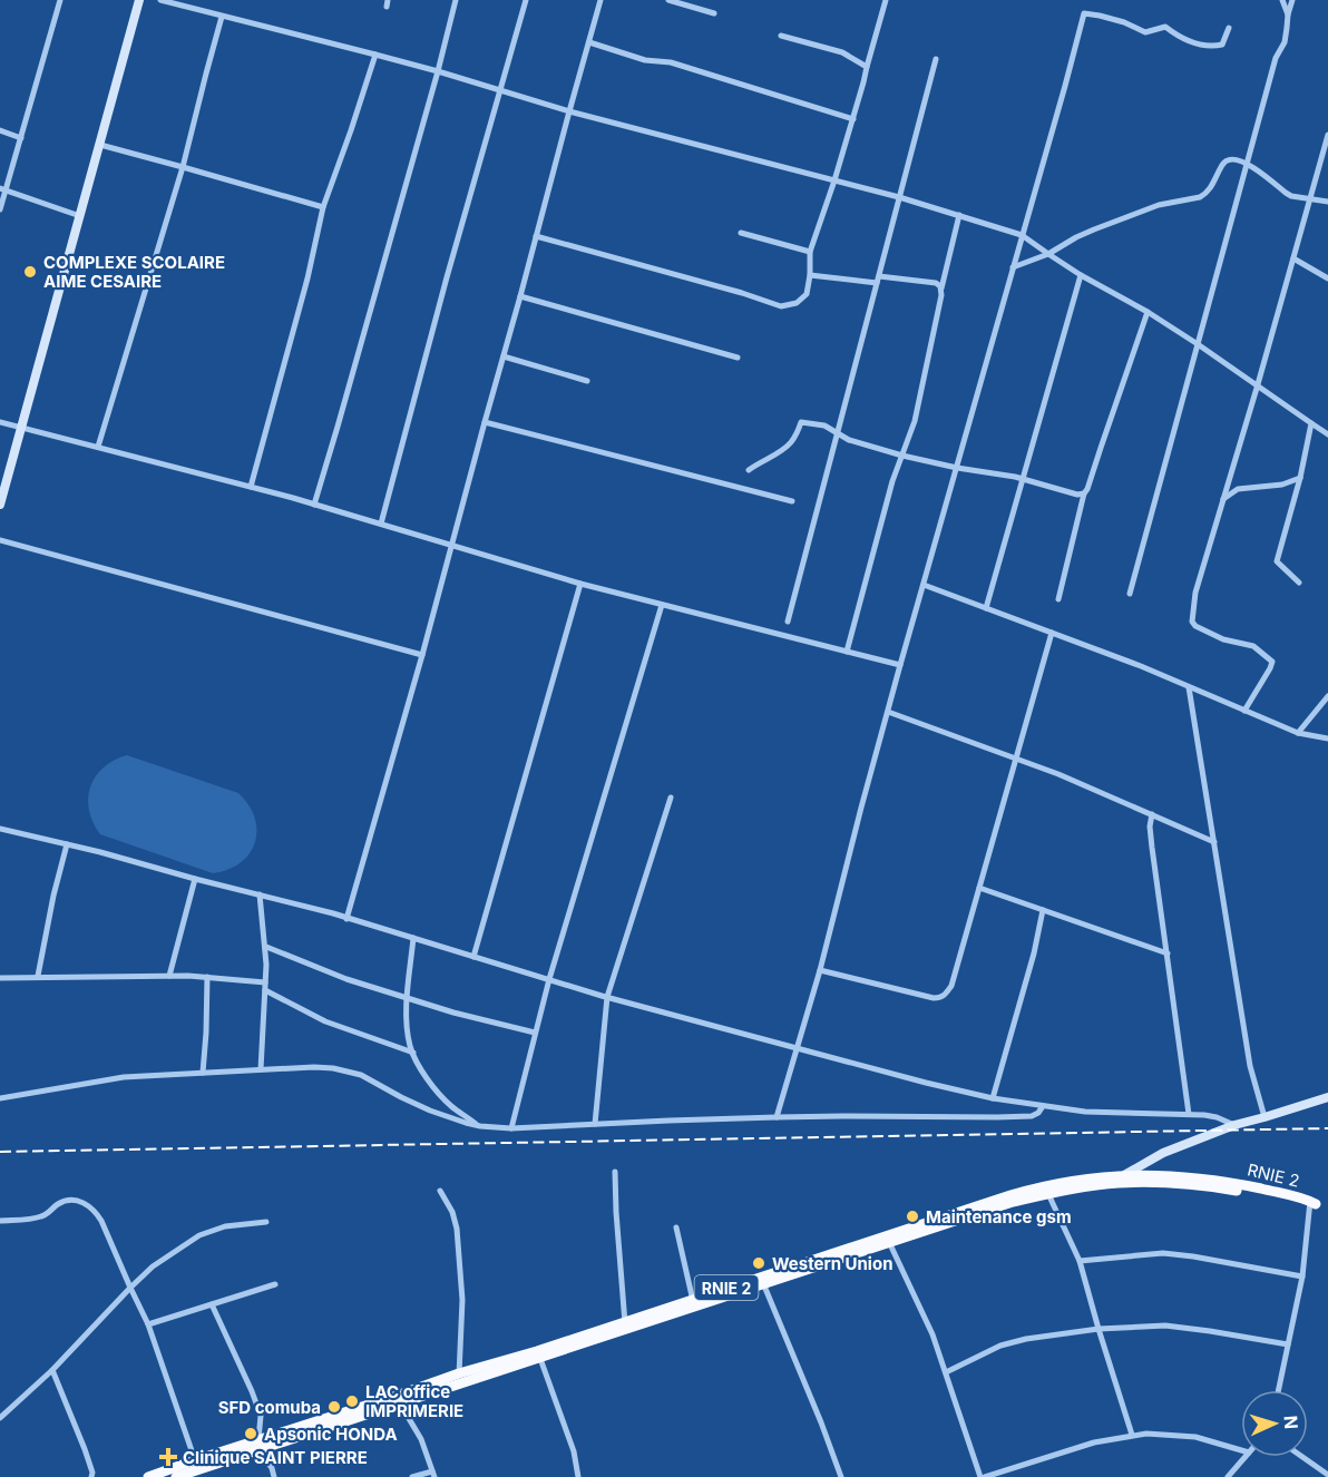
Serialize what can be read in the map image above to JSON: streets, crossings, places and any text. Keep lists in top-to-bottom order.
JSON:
{
  "streets": {
    "highway": ["RNIE 2"]
  },
  "places": {
    "other": [
      "COMPLEXE SCOLAIRE AIME CESAIRE",
      "Maintenance gsm",
      "Western Union",
      "LAC office IMPRIMERIE",
      "SFD comuba",
      "Apsonic HONDA"
    ],
    "health": ["Clinique SAINT PIERRE"]
  },
  "north": "right"
}
